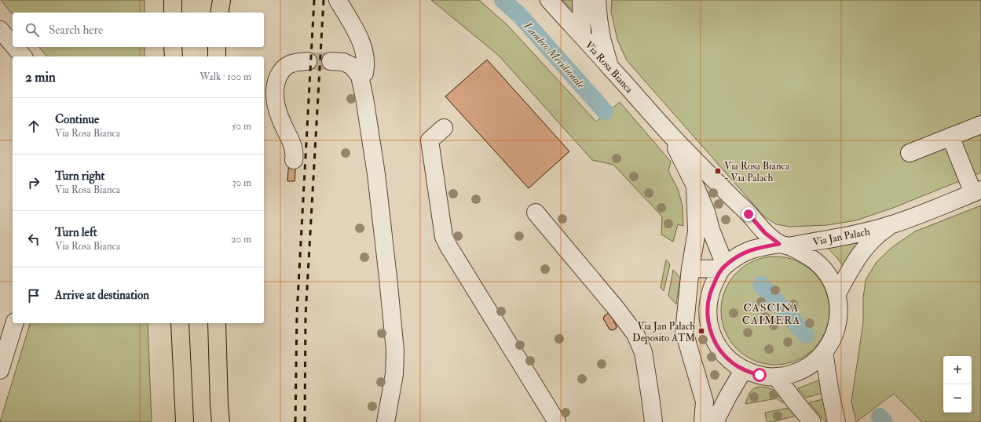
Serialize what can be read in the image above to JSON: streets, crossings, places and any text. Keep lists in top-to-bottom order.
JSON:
{
  "streets": {
    "street": ["Via Rosa Bianca", "Via Jan Palach"]
  },
  "crossings": [
    ["Via Rosa Bianca", "Via Jan Palach"]
  ],
  "districts": ["CASCINA CAIMERA"],
  "water": ["Lambro Meridionale"],
  "places": {
    "transit": ["Via Rosa Bianca - Via Palach", "Via Jan Palach Deposito ATM"]
  },
  "page": {
    "search": "Search here",
    "heading": ["2 min", "Walk · 100 m"],
    "list": [
      ["Continue", "Via Rosa Bianca", "50 m"],
      ["Turn right", "Via Rosa Bianca", "30 m"],
      ["Turn left", "Via Rosa Bianca", "20 m"],
      "Arrive at destination"
    ],
    "map_buttons": ["+", "−"]
  }
}
